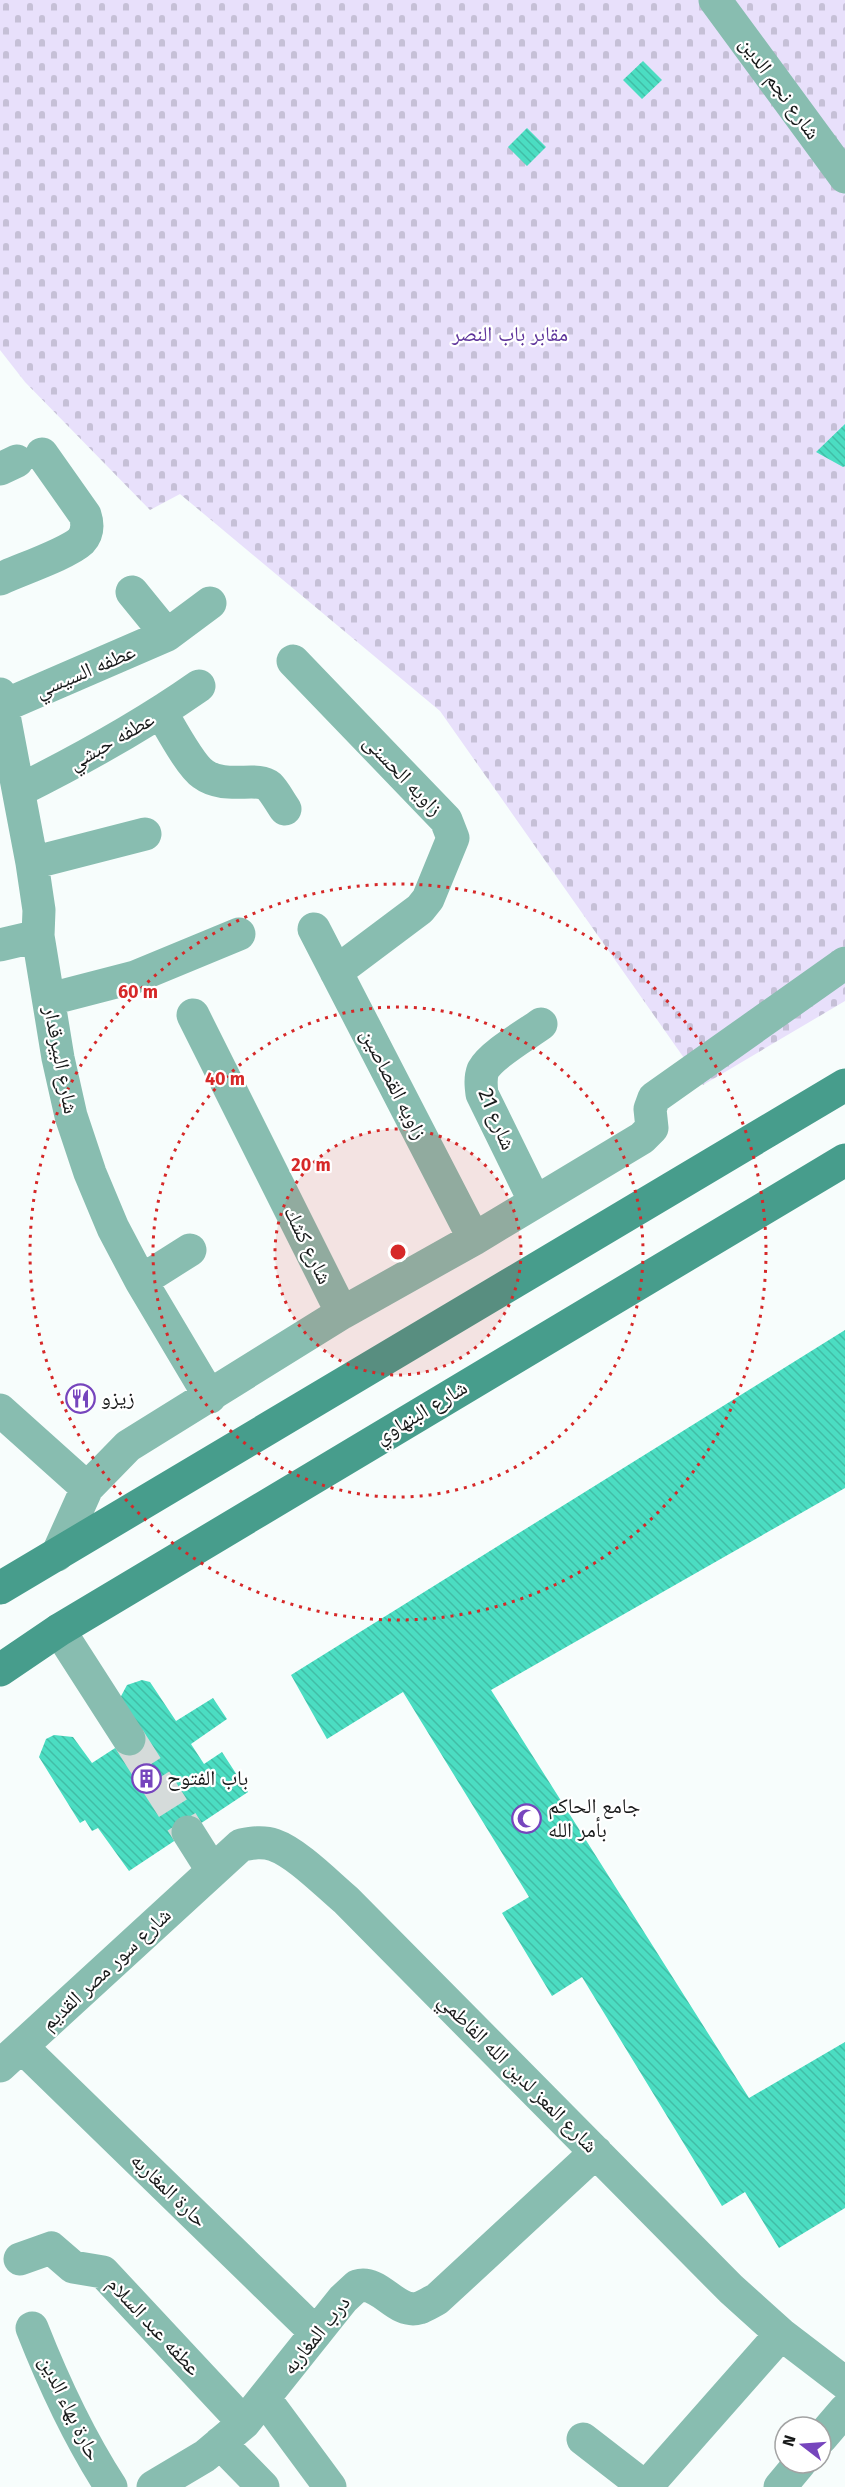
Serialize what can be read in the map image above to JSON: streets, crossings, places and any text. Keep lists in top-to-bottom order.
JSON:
{
  "streets": {
    "main road": ["شارع البنهاوي"],
    "street": [
      "شارع نجم الدين",
      "عطفه السيسي",
      "عطفه حبشي",
      "زاويه الحسنى",
      "شارع البيرقدار",
      "زاويه القصاصين",
      "شارع 21",
      "شارع كشك",
      "شارع سور مصر القديم",
      "شارع المعز لدين الله الفاطمي",
      "حارة المغاربه",
      "عطفه عبد السلام",
      "درب المغاربه",
      "حارة بهاء الدين"
    ]
  },
  "crossings": [
    ["عطفه السيسي", "شارع البيرقدار"],
    ["عطفه حبشي", "شارع البيرقدار"],
    ["زاويه الحسنى", "زاويه القصاصين"],
    ["شارع سور مصر القديم", "شارع المعز لدين الله الفاطمي"],
    ["شارع سور مصر القديم", "حارة المغاربه"],
    ["شارع المعز لدين الله الفاطمي", "درب المغاربه"],
    ["حارة المغاربه", "درب المغاربه"],
    ["عطفه عبد السلام", "درب المغاربه"]
  ],
  "parks": ["مقابر باب النصر"],
  "places": {
    "restaurant": ["زيزو"],
    "building": ["باب الفتوح"],
    "mosque": ["جامع الحاكم بأمر الله"]
  },
  "north": "left",
  "rings": ["60 m", "40 m", "20 m"]
}
